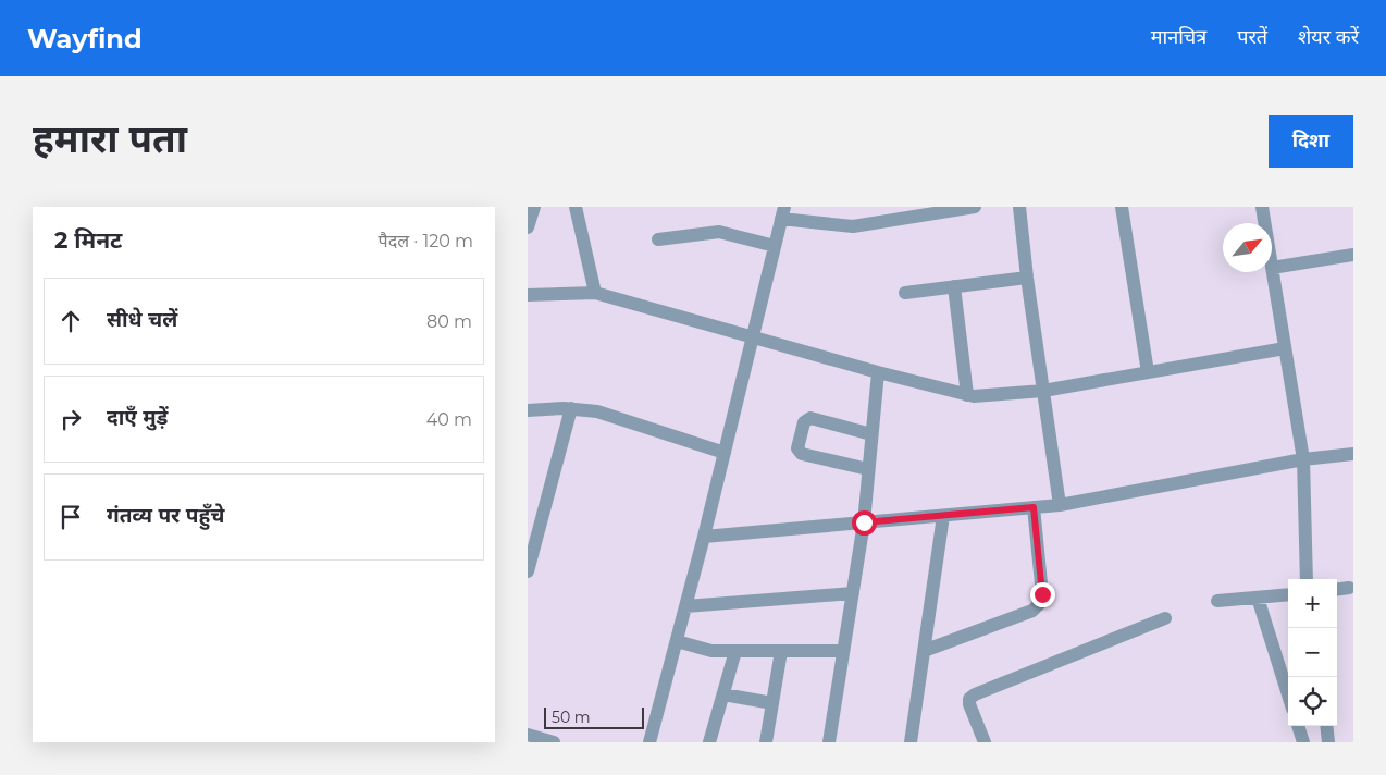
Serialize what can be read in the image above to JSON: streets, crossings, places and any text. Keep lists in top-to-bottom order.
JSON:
{
  "scale_bar": "50 m",
  "north": "top right",
  "page": {
    "header": "Wayfind",
    "nav": ["मानचित्र", "परतें", "शेयर करें"],
    "title": "हमारा पता",
    "buttons": "दिशा",
    "heading": ["2 मिनट", "पैदल · 120 m"],
    "list": [
      ["सीधे चलें", "80 m"],
      ["दाएँ मुड़ें", "40 m"],
      "गंतव्य पर पहुँचे"
    ],
    "map_buttons": ["+", "−"],
    "scale": "50 m"
  }
}
